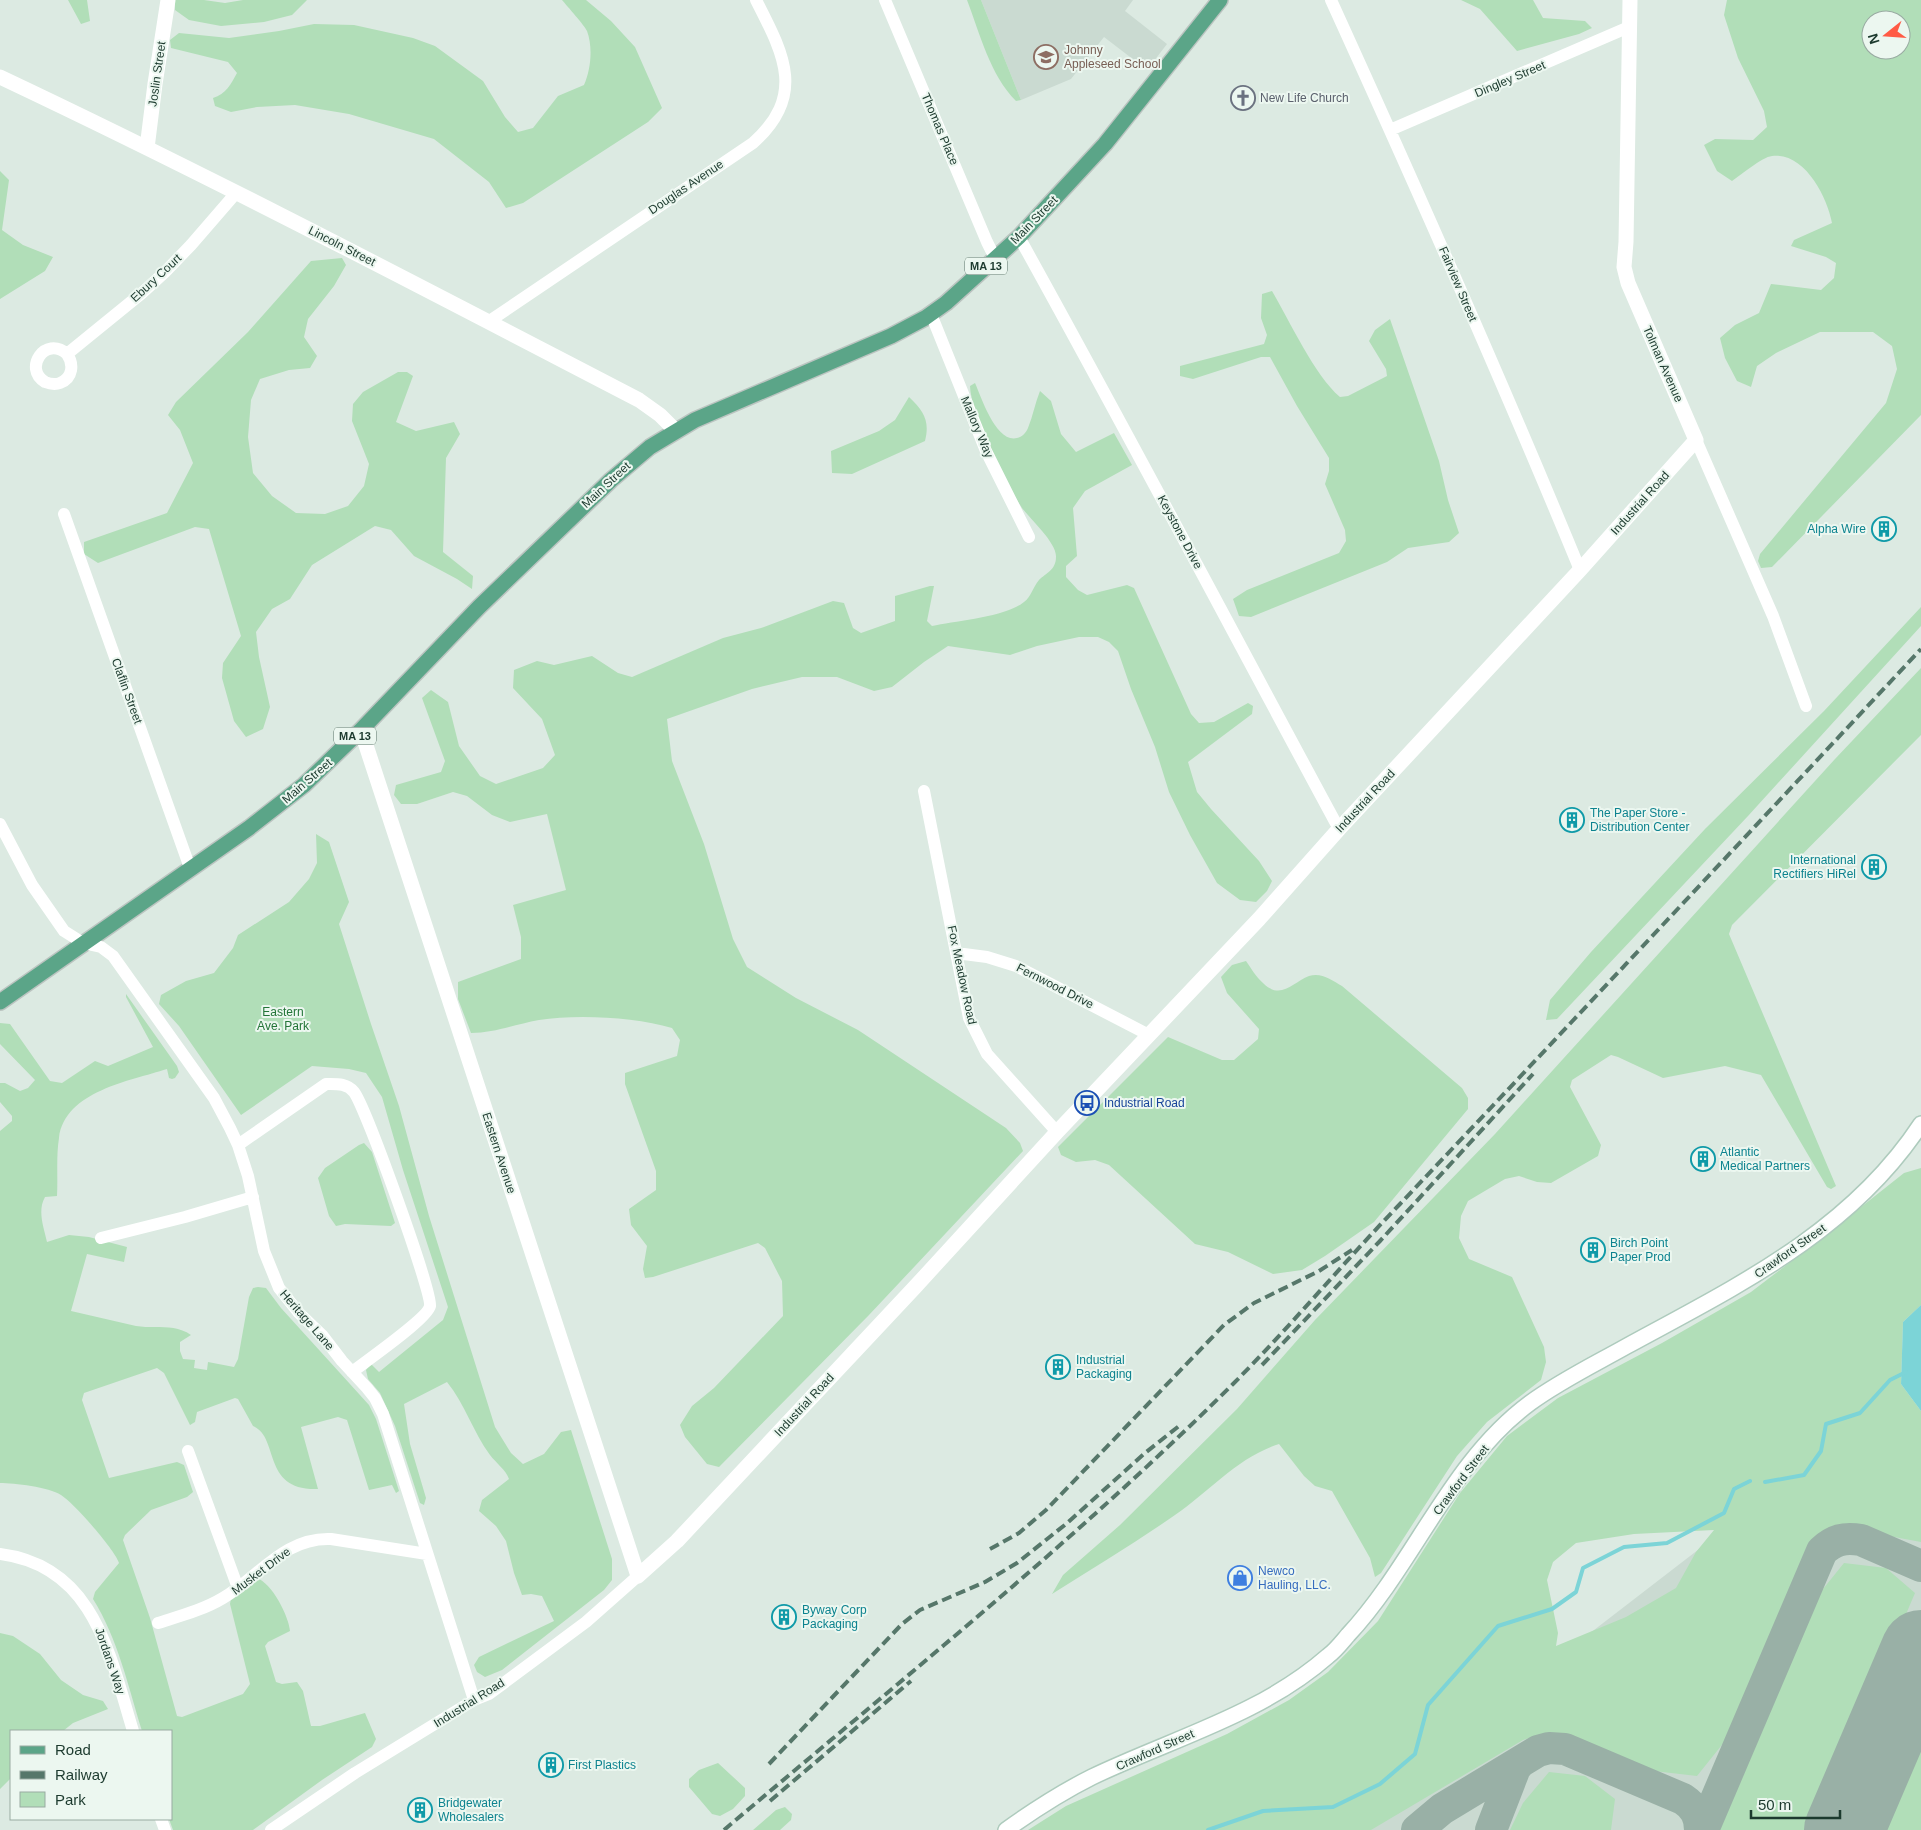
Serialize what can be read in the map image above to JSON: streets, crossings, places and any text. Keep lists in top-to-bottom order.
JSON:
{
  "streets": {
    "main road": ["Main Street", "MA 13"],
    "street": [
      "Joslin Street",
      "Dingley Street",
      "Thomas Place",
      "Douglas Avenue",
      "Lincoln Street",
      "Ebury Court",
      "Fairview Street",
      "Tolman Avenue",
      "Mallory Way",
      "Industrial Road",
      "Keystone Drive",
      "Claflin Street",
      "Fox Meadow Road",
      "Fernwood Drive",
      "Eastern Avenue",
      "Crawford Street",
      "Heritage Lane",
      "Musket Drive",
      "Jordans Way"
    ]
  },
  "crossings": [
    ["Joslin Street", "Lincoln Street"],
    ["Dingley Street", "Fairview Street"],
    ["Dingley Street", "Tolman Avenue"],
    ["Thomas Place", "Main Street"],
    ["Douglas Avenue", "Lincoln Street"],
    ["Main Street", "Lincoln Street"],
    ["Main Street", "Mallory Way"],
    ["Main Street", "Keystone Drive"],
    ["Main Street", "Claflin Street"],
    ["Main Street", "Eastern Avenue"],
    ["Main Street", "Heritage Lane"],
    ["Lincoln Street", "Ebury Court"],
    ["Fairview Street", "Industrial Road"],
    ["Tolman Avenue", "Industrial Road"],
    ["Industrial Road", "Keystone Drive"],
    ["Industrial Road", "Fox Meadow Road"],
    ["Industrial Road", "Fernwood Drive"],
    ["Industrial Road", "Eastern Avenue"],
    ["Industrial Road", "Heritage Lane"],
    ["Fox Meadow Road", "Fernwood Drive"],
    ["Heritage Lane", "Musket Drive"]
  ],
  "parks": ["Eastern Ave. Park"],
  "places": {
    "school or university": ["Johnny Appleseed School"],
    "church": ["New Life Church"],
    "building": [
      "Alpha Wire",
      "The Paper Store - Distribution Center",
      "International Rectifiers HiRel",
      "Atlantic Medical Partners",
      "Birch Point Paper Prod",
      "Industrial Packaging",
      "Byway Corp Packaging",
      "First Plastics",
      "Bridgewater Wholesalers"
    ],
    "bus stop": ["Industrial Road"],
    "shop": ["Newco Hauling, LLC."]
  },
  "legend": ["Road", "Railway", "Park"],
  "scale_bar": "50 m",
  "north": "left"
}
